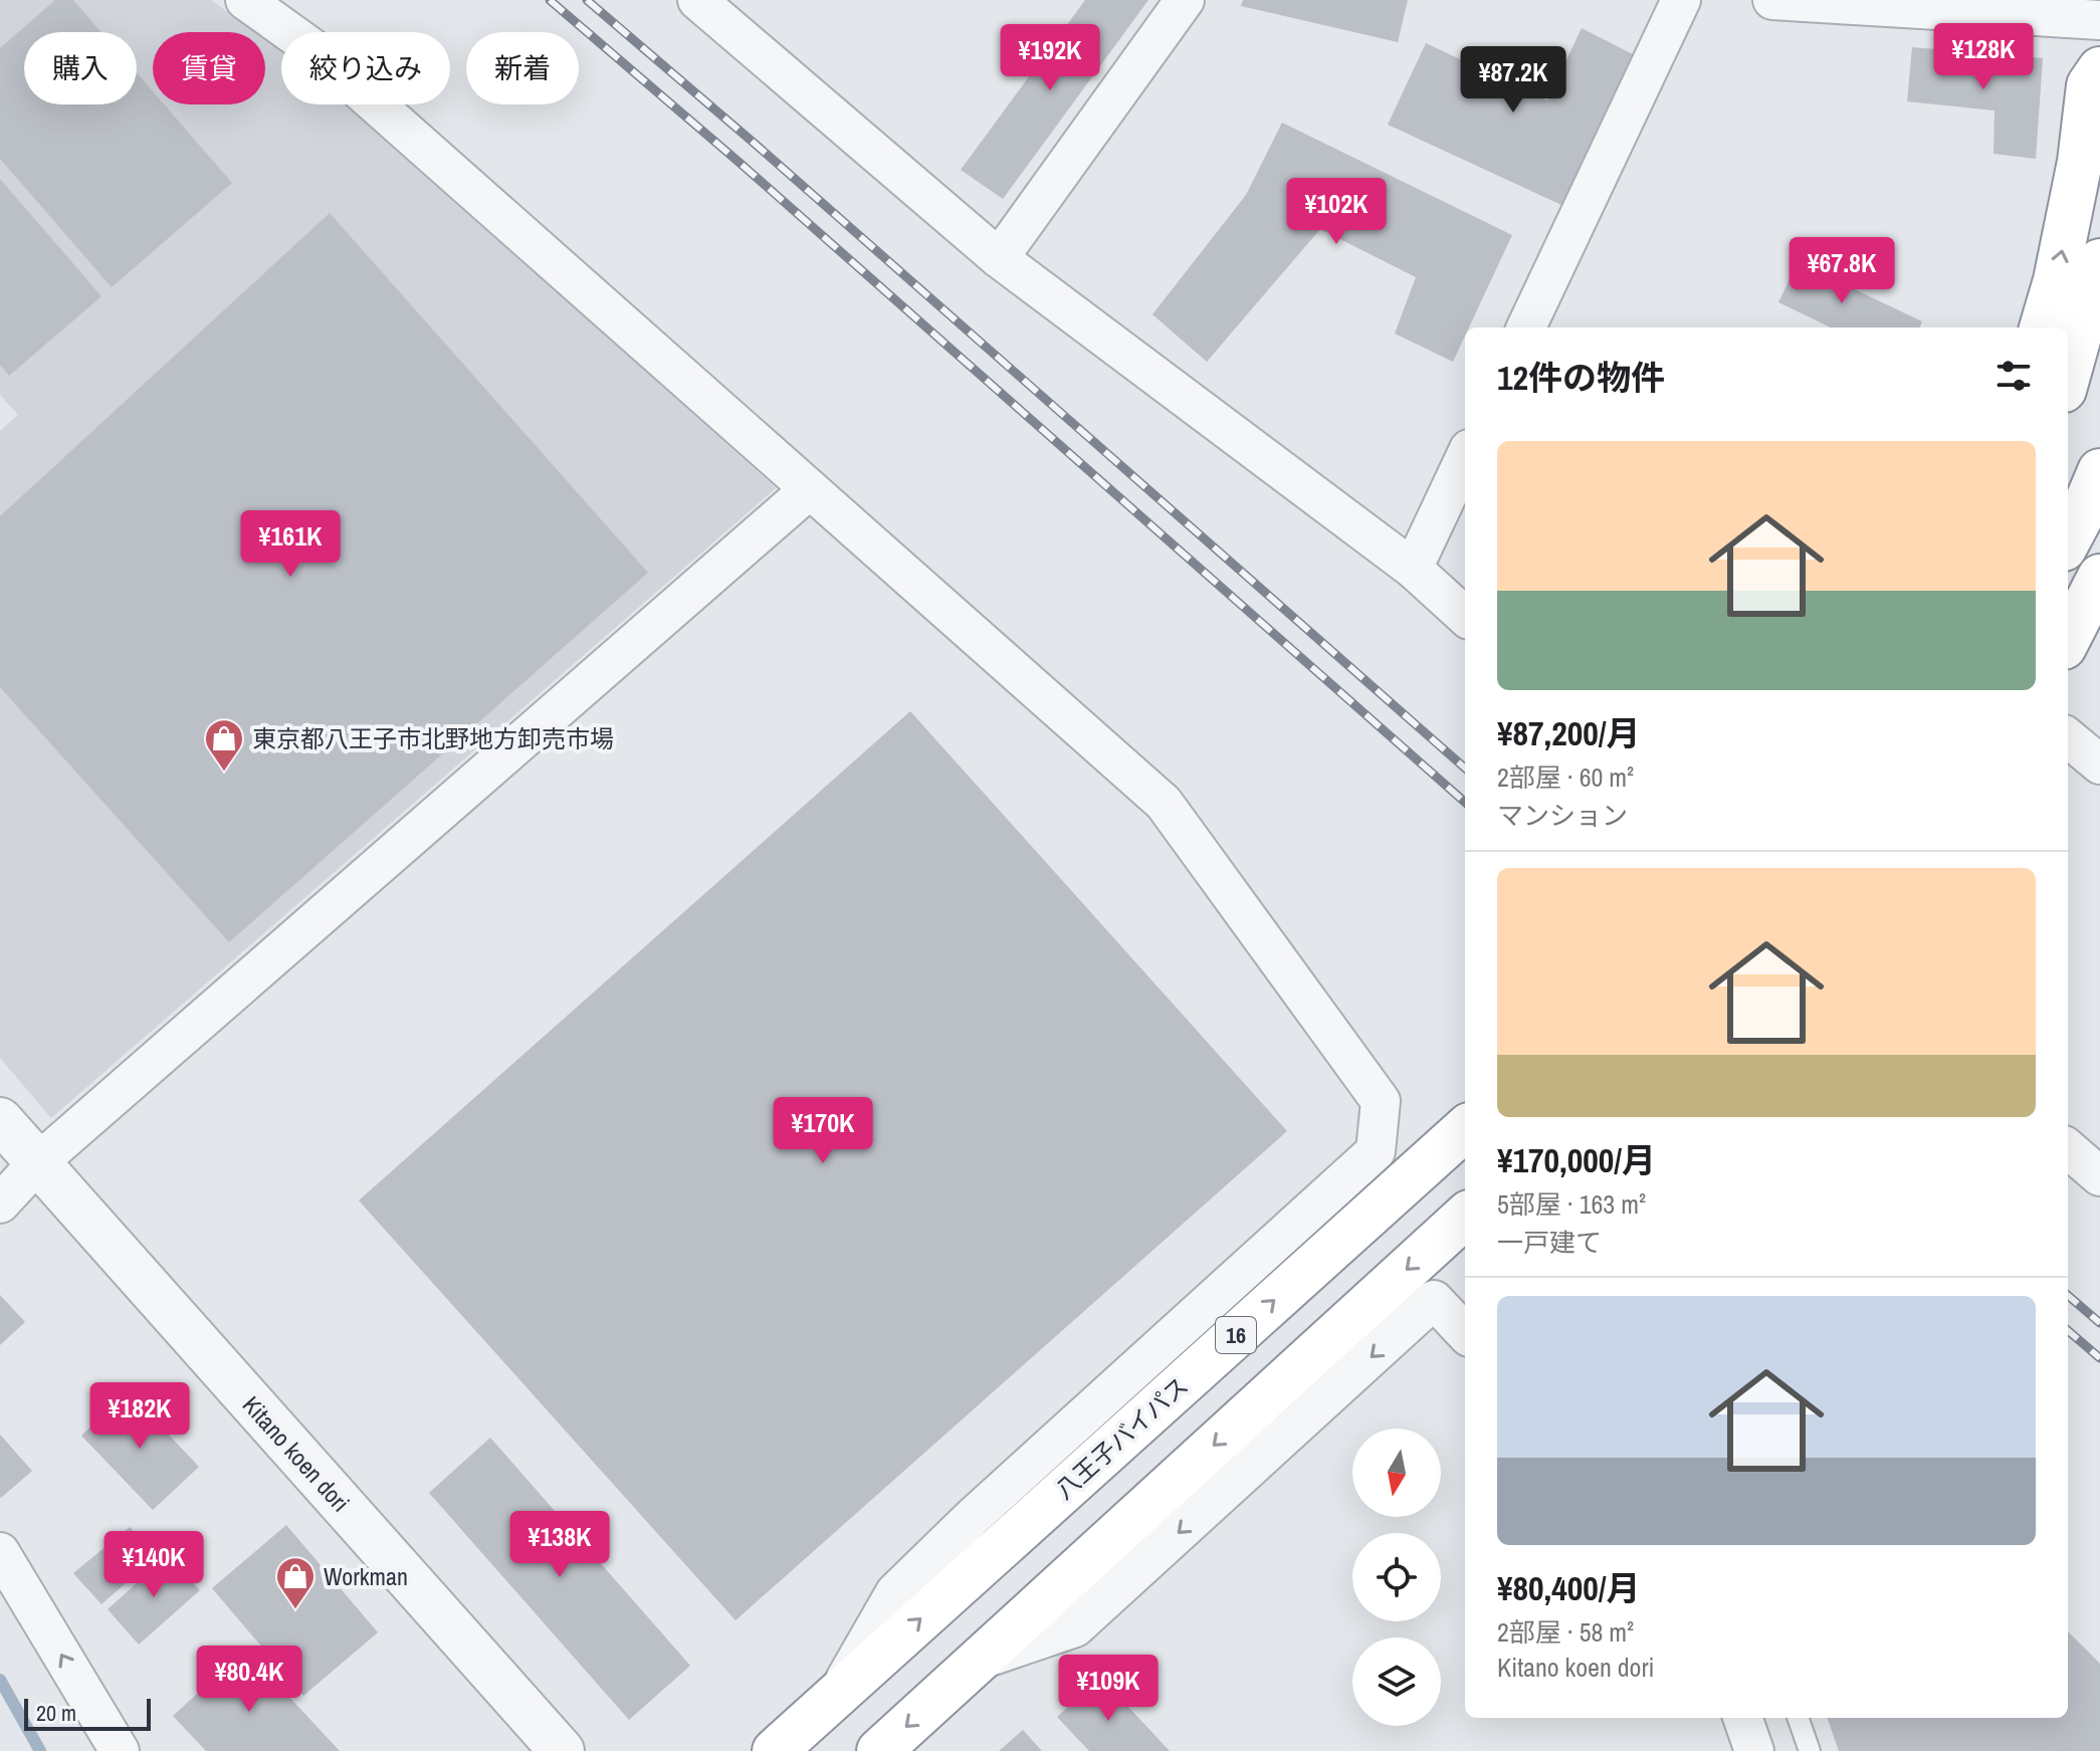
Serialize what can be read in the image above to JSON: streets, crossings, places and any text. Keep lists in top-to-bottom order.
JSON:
{
  "streets": {
    "highway": ["16", "八王子バイパス"],
    "street": ["Kitano koen dori"]
  },
  "places": {
    "shop": ["東京都八王子市北野地方卸売市場", "Workman"]
  },
  "scale_bar": "20 m",
  "north": "bottom",
  "page": {
    "price": [
      "¥128K",
      "¥192K",
      "¥87.2K",
      "¥102K",
      "¥67.8K",
      "¥161K",
      "¥170K",
      "¥182K",
      "¥138K",
      "¥140K",
      "¥80.4K",
      "¥109K"
    ],
    "chip": [
      "購入",
      "賃貸",
      "絞り込み",
      "新着"
    ],
    "heading": "12件の物件",
    "list": [
      {
        "name": "¥87,200/月",
        "note": "2部屋 · 60 m² · マンション"
      },
      {
        "name": "¥170,000/月",
        "note": "5部屋 · 163 m² · 一戸建て"
      },
      {
        "name": "¥80,400/月",
        "note": "2部屋 · 58 m² · Kitano koen dori"
      }
    ],
    "scale": "20 m"
  }
}
